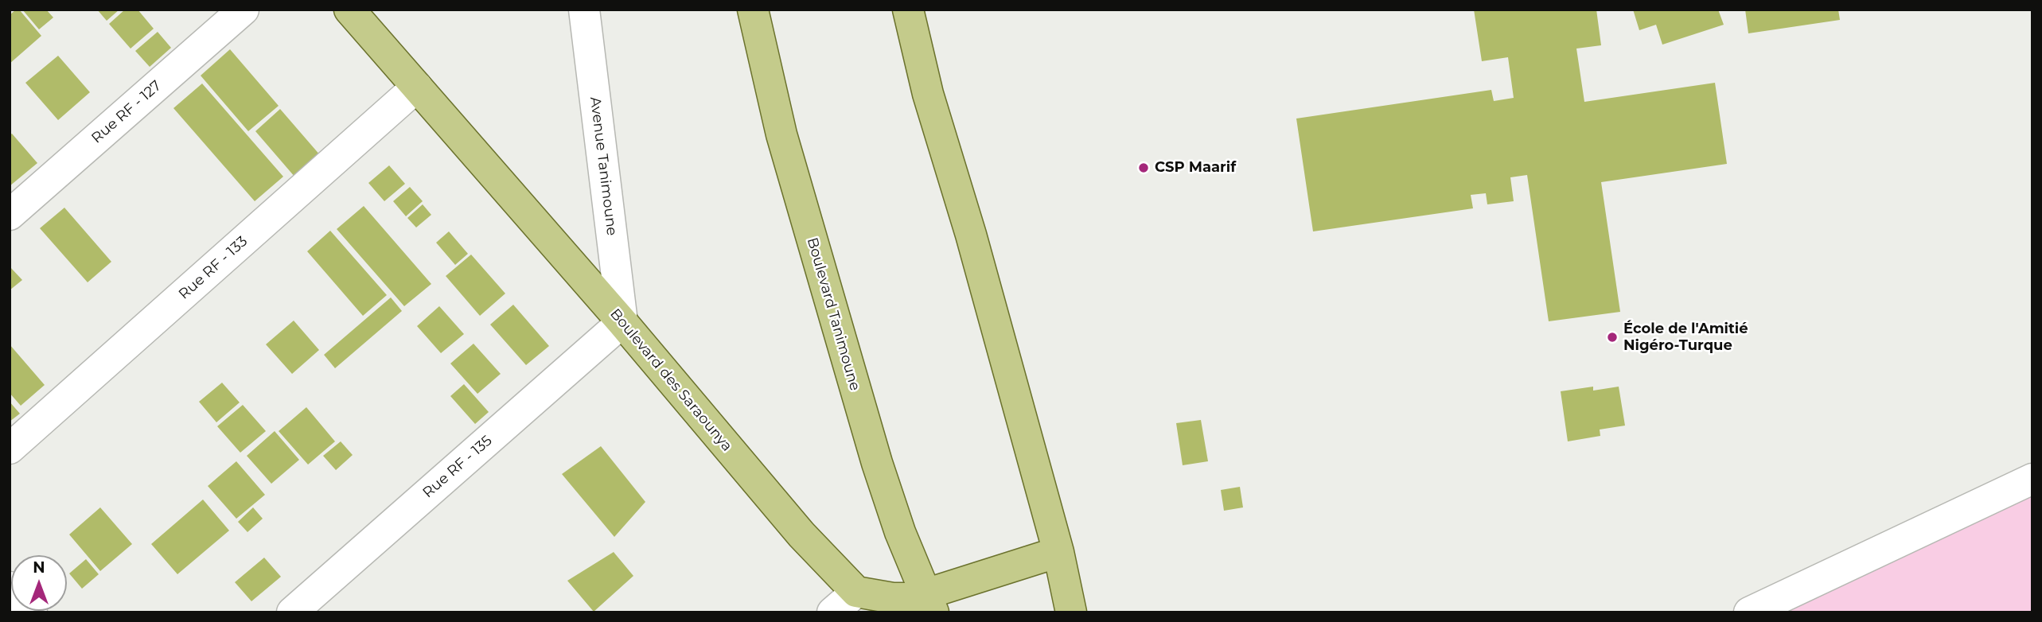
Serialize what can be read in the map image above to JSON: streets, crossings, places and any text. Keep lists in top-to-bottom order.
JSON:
{
  "streets": {
    "main road": ["Boulevard Tanimoune", "Boulevard des Saraounya"],
    "street": [
      "Rue RF - 127",
      "Avenue Tanimoune",
      "Rue RF - 133",
      "Rue RF - 135"
    ]
  },
  "crossings": [
    ["Avenue Tanimoune", "Boulevard des Saraounya"],
    ["Avenue Tanimoune", "Rue RF - 135"],
    ["Rue RF - 133", "Boulevard des Saraounya"],
    ["Boulevard des Saraounya", "Rue RF - 135"]
  ],
  "places": ["CSP Maarif", "École de l'Amitié Nigéro-Turque"],
  "north": "top"
}
